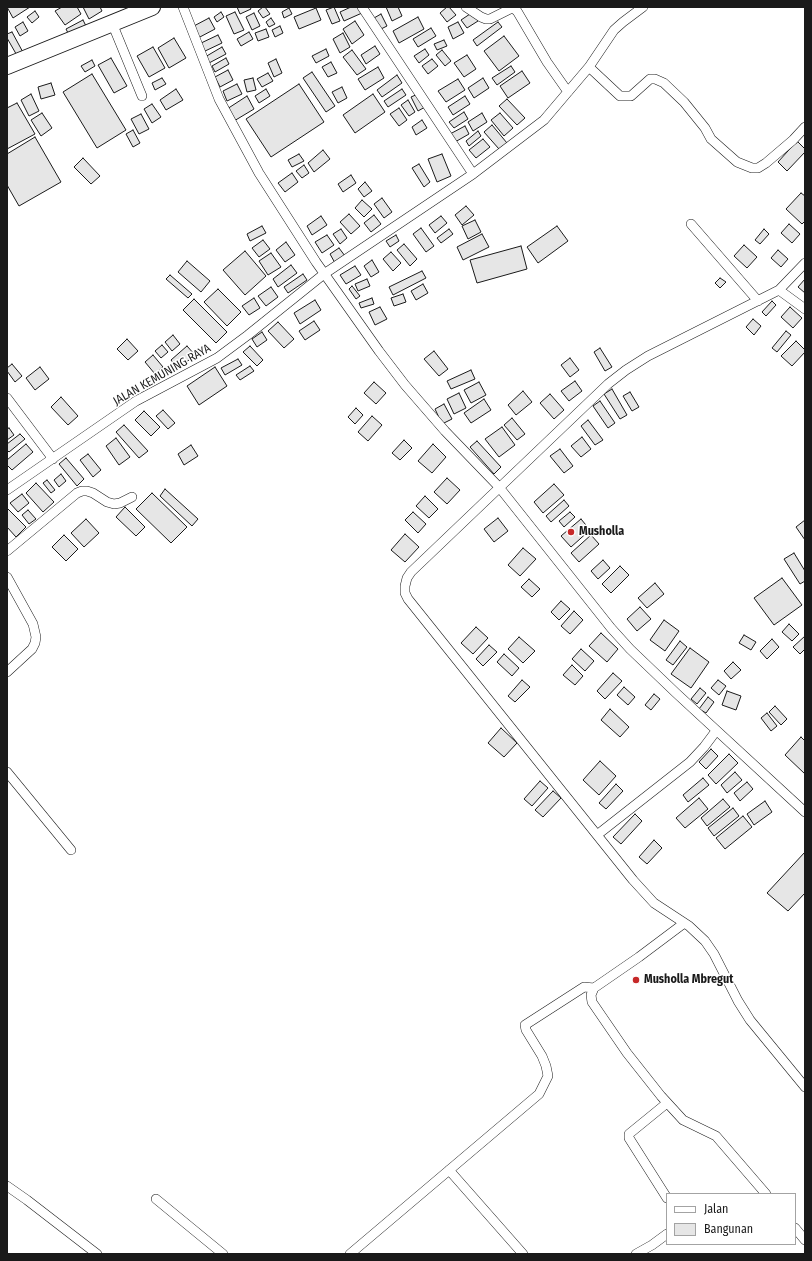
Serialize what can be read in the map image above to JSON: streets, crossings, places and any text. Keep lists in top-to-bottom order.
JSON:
{
  "streets": {
    "street": ["JALAN KEMUNING RAYA"]
  },
  "places": ["Musholla", "Musholla Mbregut"],
  "legend": ["Jalan", "Bangunan"]
}
